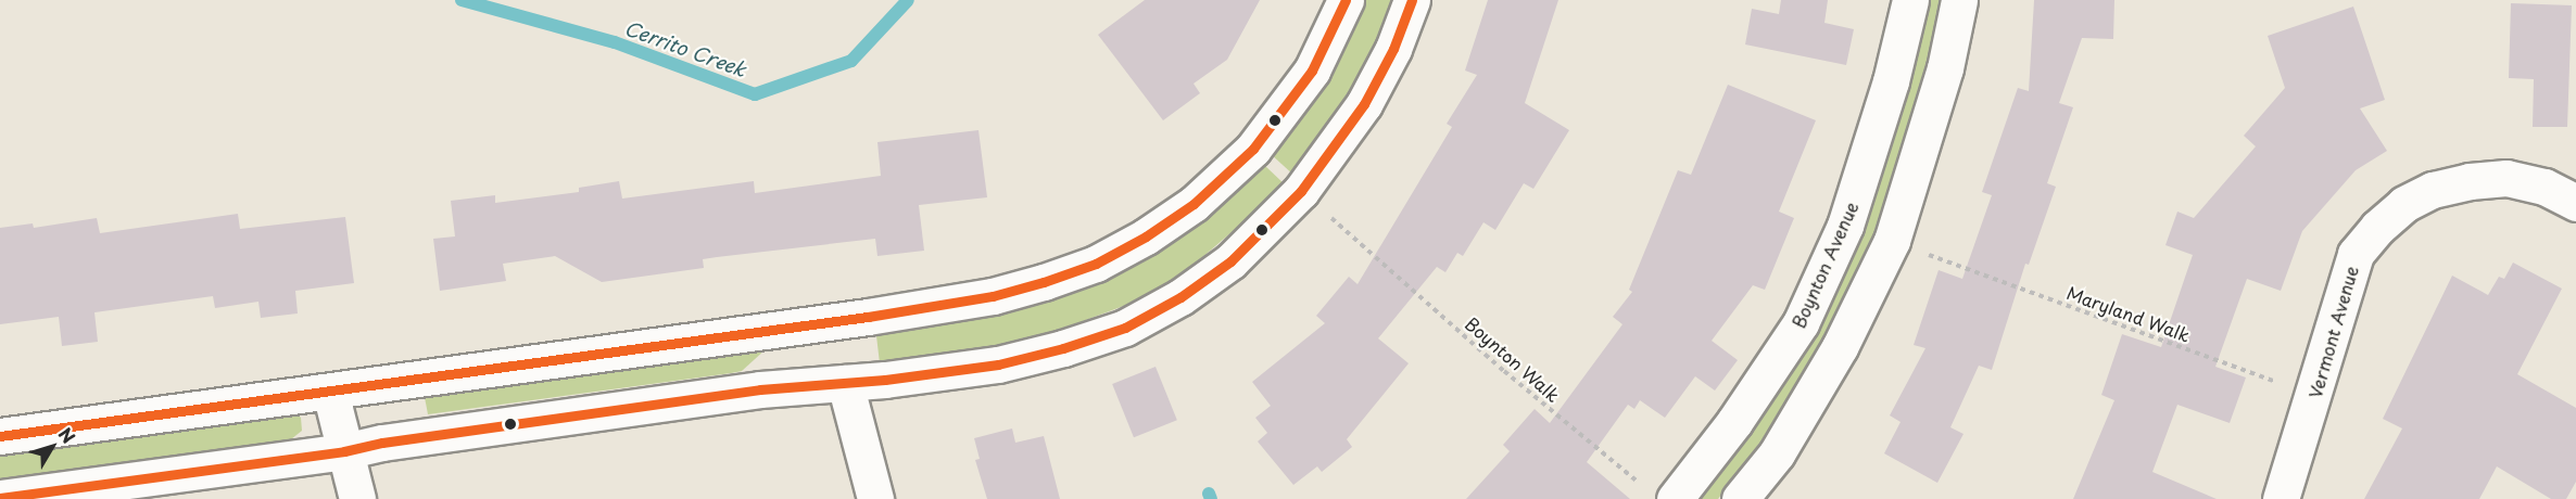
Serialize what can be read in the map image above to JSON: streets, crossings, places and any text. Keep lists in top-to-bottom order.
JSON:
{
  "streets": {
    "main road": ["Boynton Avenue", "Vermont Avenue"],
    "path": ["Maryland Walk", "Boynton Walk"]
  },
  "crossings": [
    ["Maryland Walk", "Vermont Avenue"]
  ],
  "water": ["Cerrito Creek"],
  "north": "top right"
}
